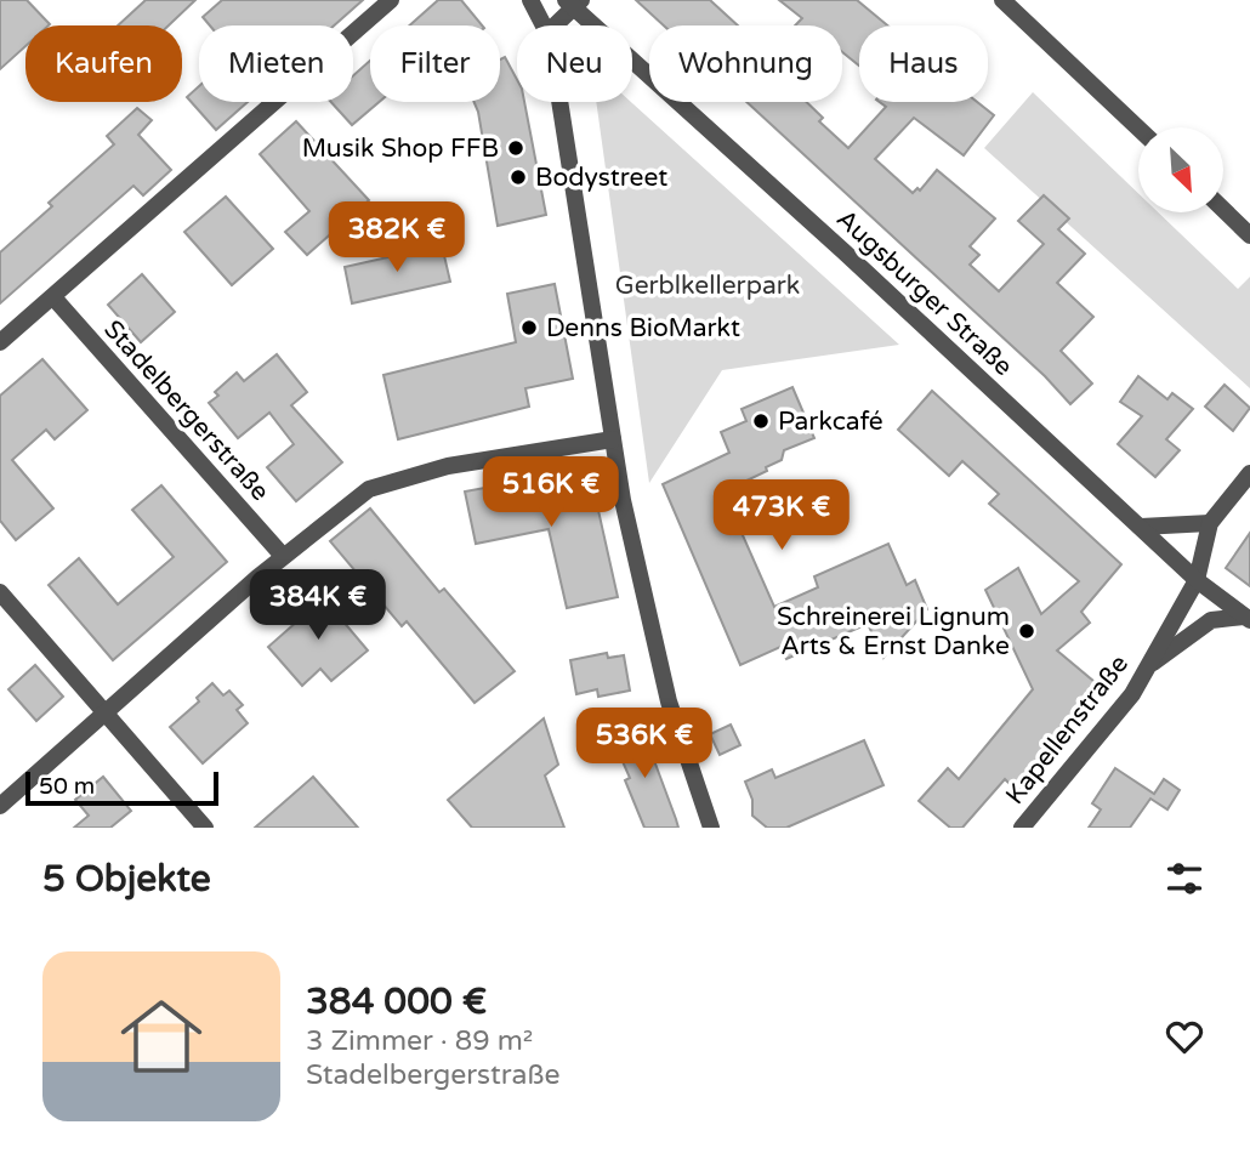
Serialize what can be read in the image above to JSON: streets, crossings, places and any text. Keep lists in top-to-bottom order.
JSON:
{
  "streets": {
    "street": ["Augsburger Straße", "Stadelbergerstraße", "Kapellenstraße"]
  },
  "crossings": [
    ["Augsburger Straße", "Kapellenstraße"]
  ],
  "parks": ["Gerblkellerpark"],
  "places": [
    "Musik Shop FFB",
    "Bodystreet",
    "Denns BioMarkt",
    "Parkcafé",
    "Schreinerei Lignum Arts & Ernst Danke"
  ],
  "scale_bar": "50 m",
  "north": "bottom right",
  "page": {
    "chip": [
      "Kaufen",
      "Mieten",
      "Filter",
      "Neu",
      "Wohnung",
      "Haus"
    ],
    "price": [
      "382K €",
      "516K €",
      "473K €",
      "384K €",
      "536K €"
    ],
    "scale": "50 m",
    "heading": "5 Objekte",
    "list": [
      {
        "name": "384 000 €",
        "note": "3 Zimmer · 89 m² · Stadelbergerstraße"
      }
    ]
  }
}
